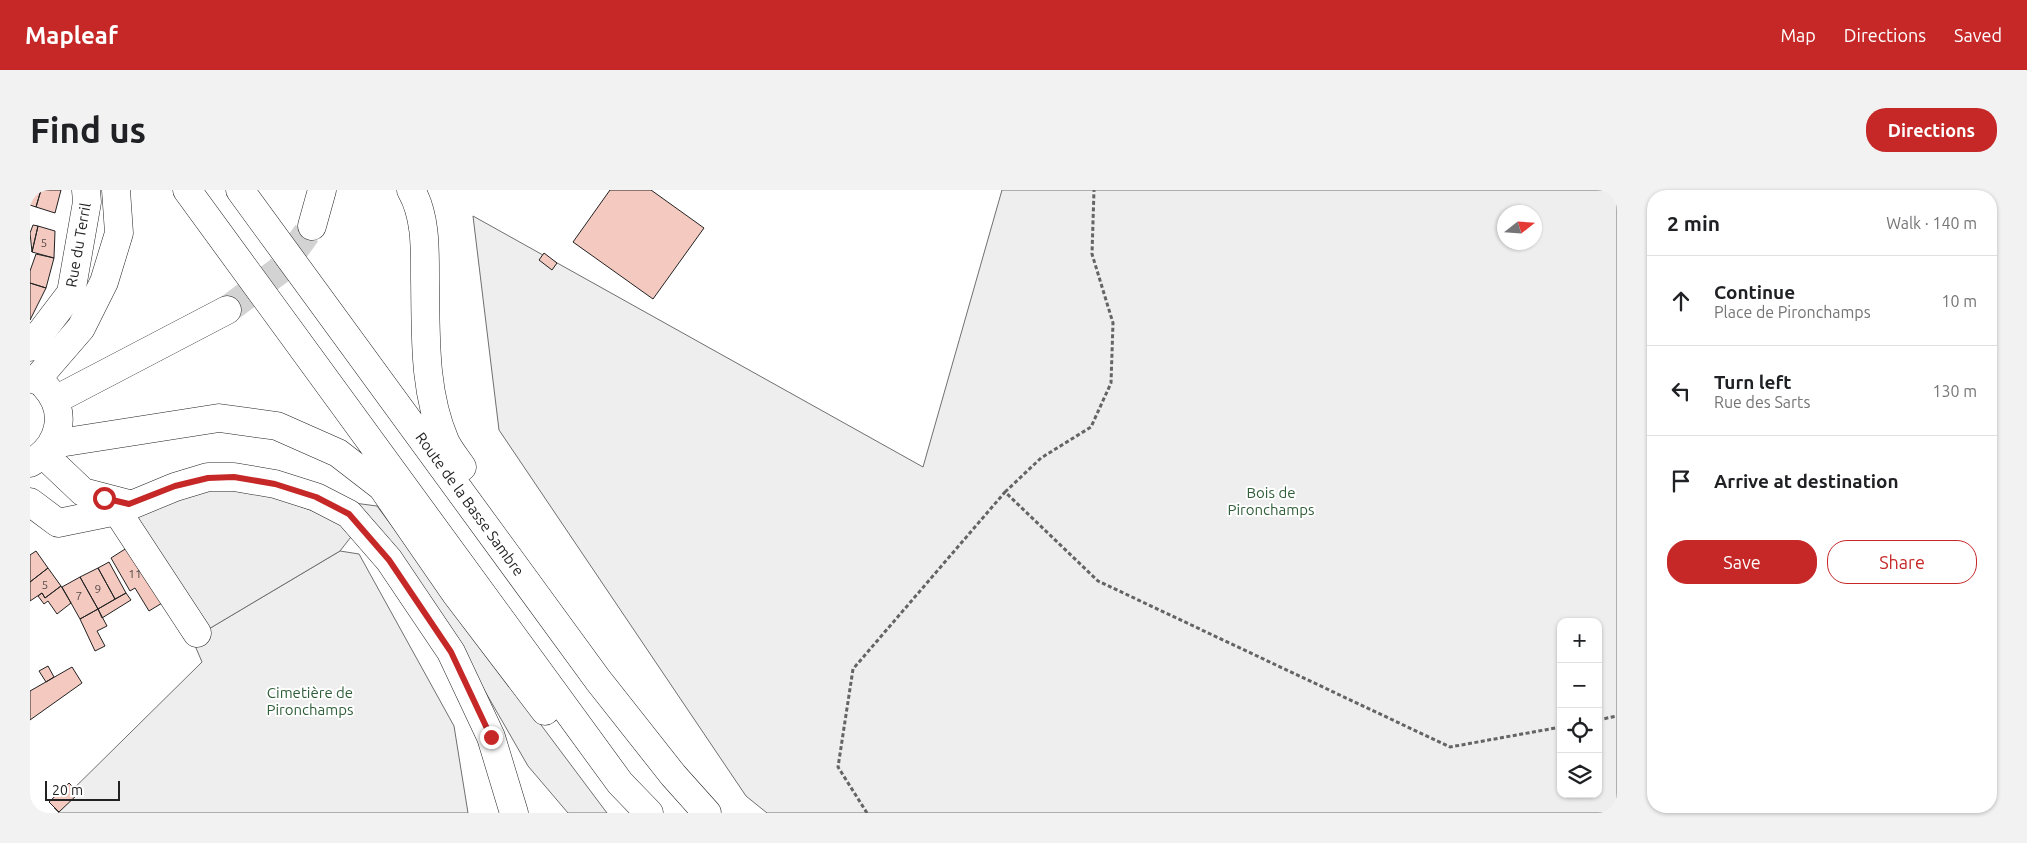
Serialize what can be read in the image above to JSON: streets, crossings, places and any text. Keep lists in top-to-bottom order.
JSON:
{
  "streets": {
    "main road": ["Rue du Terril", "Route de la Basse Sambre"]
  },
  "parks": ["Bois de Pironchamps", "Cimetière de Pironchamps"],
  "house_numbers": [
    "5",
    "11",
    "5",
    "9",
    "7"
  ],
  "scale_bar": "20 m",
  "north": "right",
  "page": {
    "header": "Mapleaf",
    "nav": ["Map", "Directions", "Saved"],
    "buttons": [
      "Directions",
      ["Save", "Share"]
    ],
    "title": "Find us",
    "heading": ["2 min", "Walk · 140 m"],
    "list": [
      ["Continue", "Place de Pironchamps", "10 m"],
      ["Turn left", "Rue des Sarts", "130 m"],
      "Arrive at destination"
    ],
    "map_buttons": ["+", "−"],
    "scale": "20 m"
  }
}
